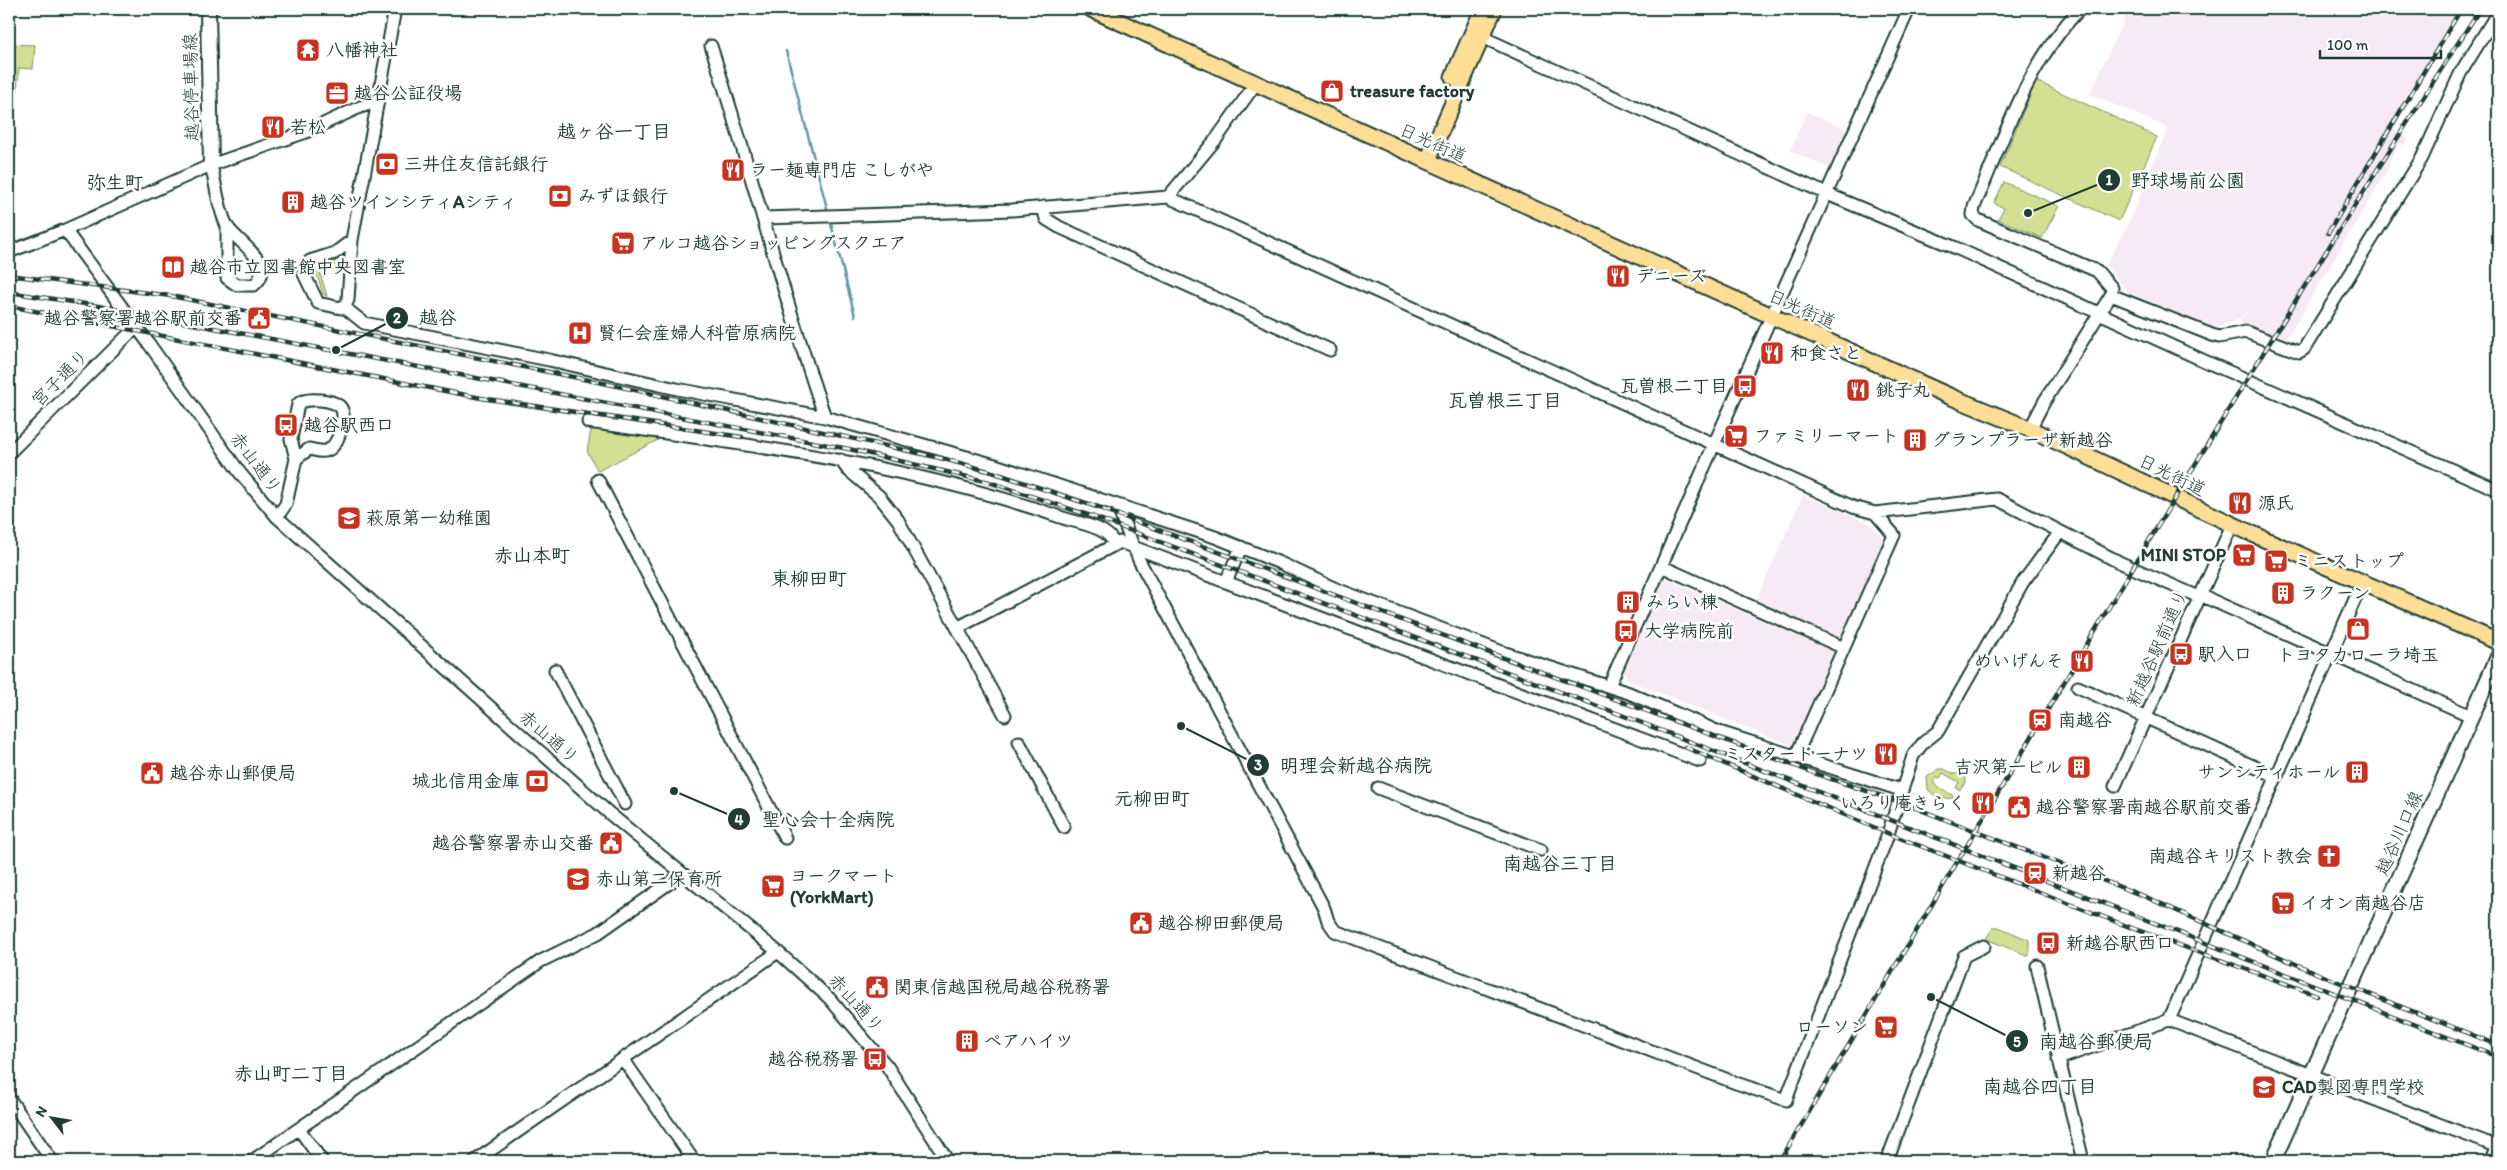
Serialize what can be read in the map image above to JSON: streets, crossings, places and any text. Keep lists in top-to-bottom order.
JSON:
{
  "streets": {
    "main road": ["越谷停車場線", "日光街道", "越谷川口線"],
    "street": ["宮子通り", "赤山通り", "新越谷駅前通り"]
  },
  "crossings": [
    ["日光街道", "新越谷駅前通り"],
    ["宮子通り", "赤山通り"]
  ],
  "districts": [
    "越ヶ谷一丁目",
    "弥生町",
    "瓦曽根三丁目",
    "赤山本町",
    "東柳田町",
    "元柳田町",
    "南越谷三丁目",
    "赤山町二丁目",
    "南越谷四丁目"
  ],
  "places": {
    "temple": ["八幡神社"],
    "shop": ["treasure factory", "トヨタカローラ埼玉"],
    "office": ["越谷公証役場"],
    "restaurant": [
      "若松",
      "ラー麺専門店 こしがや",
      "デニーズ",
      "和食さと",
      "銚子丸",
      "源氏",
      "めいげんそ",
      "ミスタードーナツ",
      "いろり庵きらく"
    ],
    "bank": ["三井住友信託銀行", "みずほ銀行", "城北信用金庫"],
    "building": [
      "越谷ツインシティAシティ",
      "グランプラーザ新越谷",
      "ラクーン",
      "みらい棟",
      "吉沢第一ビル",
      "サンシティホール",
      "ペアハイツ"
    ],
    "other": [
      "野球場前公園",
      "越谷",
      "明理会新越谷病院",
      "聖心会十全病院",
      "南越谷郵便局"
    ],
    "supermarket": [
      "アルコ越谷ショッピングスクエア",
      "ファミリーマート",
      "MINI STOP",
      "ミニストップ",
      "ヨークマート (YorkMart)",
      "イオン南越谷店",
      "ローソン"
    ],
    "library": ["越谷市立図書館中央図書室"],
    "public building": [
      "越谷警察署越谷駅前交番",
      "越谷赤山郵便局",
      "越谷警察署南越谷駅前交番",
      "越谷警察署赤山交番",
      "越谷柳田郵便局",
      "関東信越国税局越谷税務署"
    ],
    "hospital": ["賢仁会産婦人科菅原病院"],
    "bus stop": [
      "瓦曽根二丁目",
      "越谷駅西口",
      "大学病院前",
      "駅入口",
      "新越谷駅西口",
      "越谷税務署"
    ],
    "school or university": ["萩原第一幼稚園", "赤山第二保育所", "CAD製図専門学校"],
    "station": ["南越谷", "新越谷"],
    "church": ["南越谷キリスト教会"]
  },
  "scale_bar": "100 m",
  "north": "top left"
}
